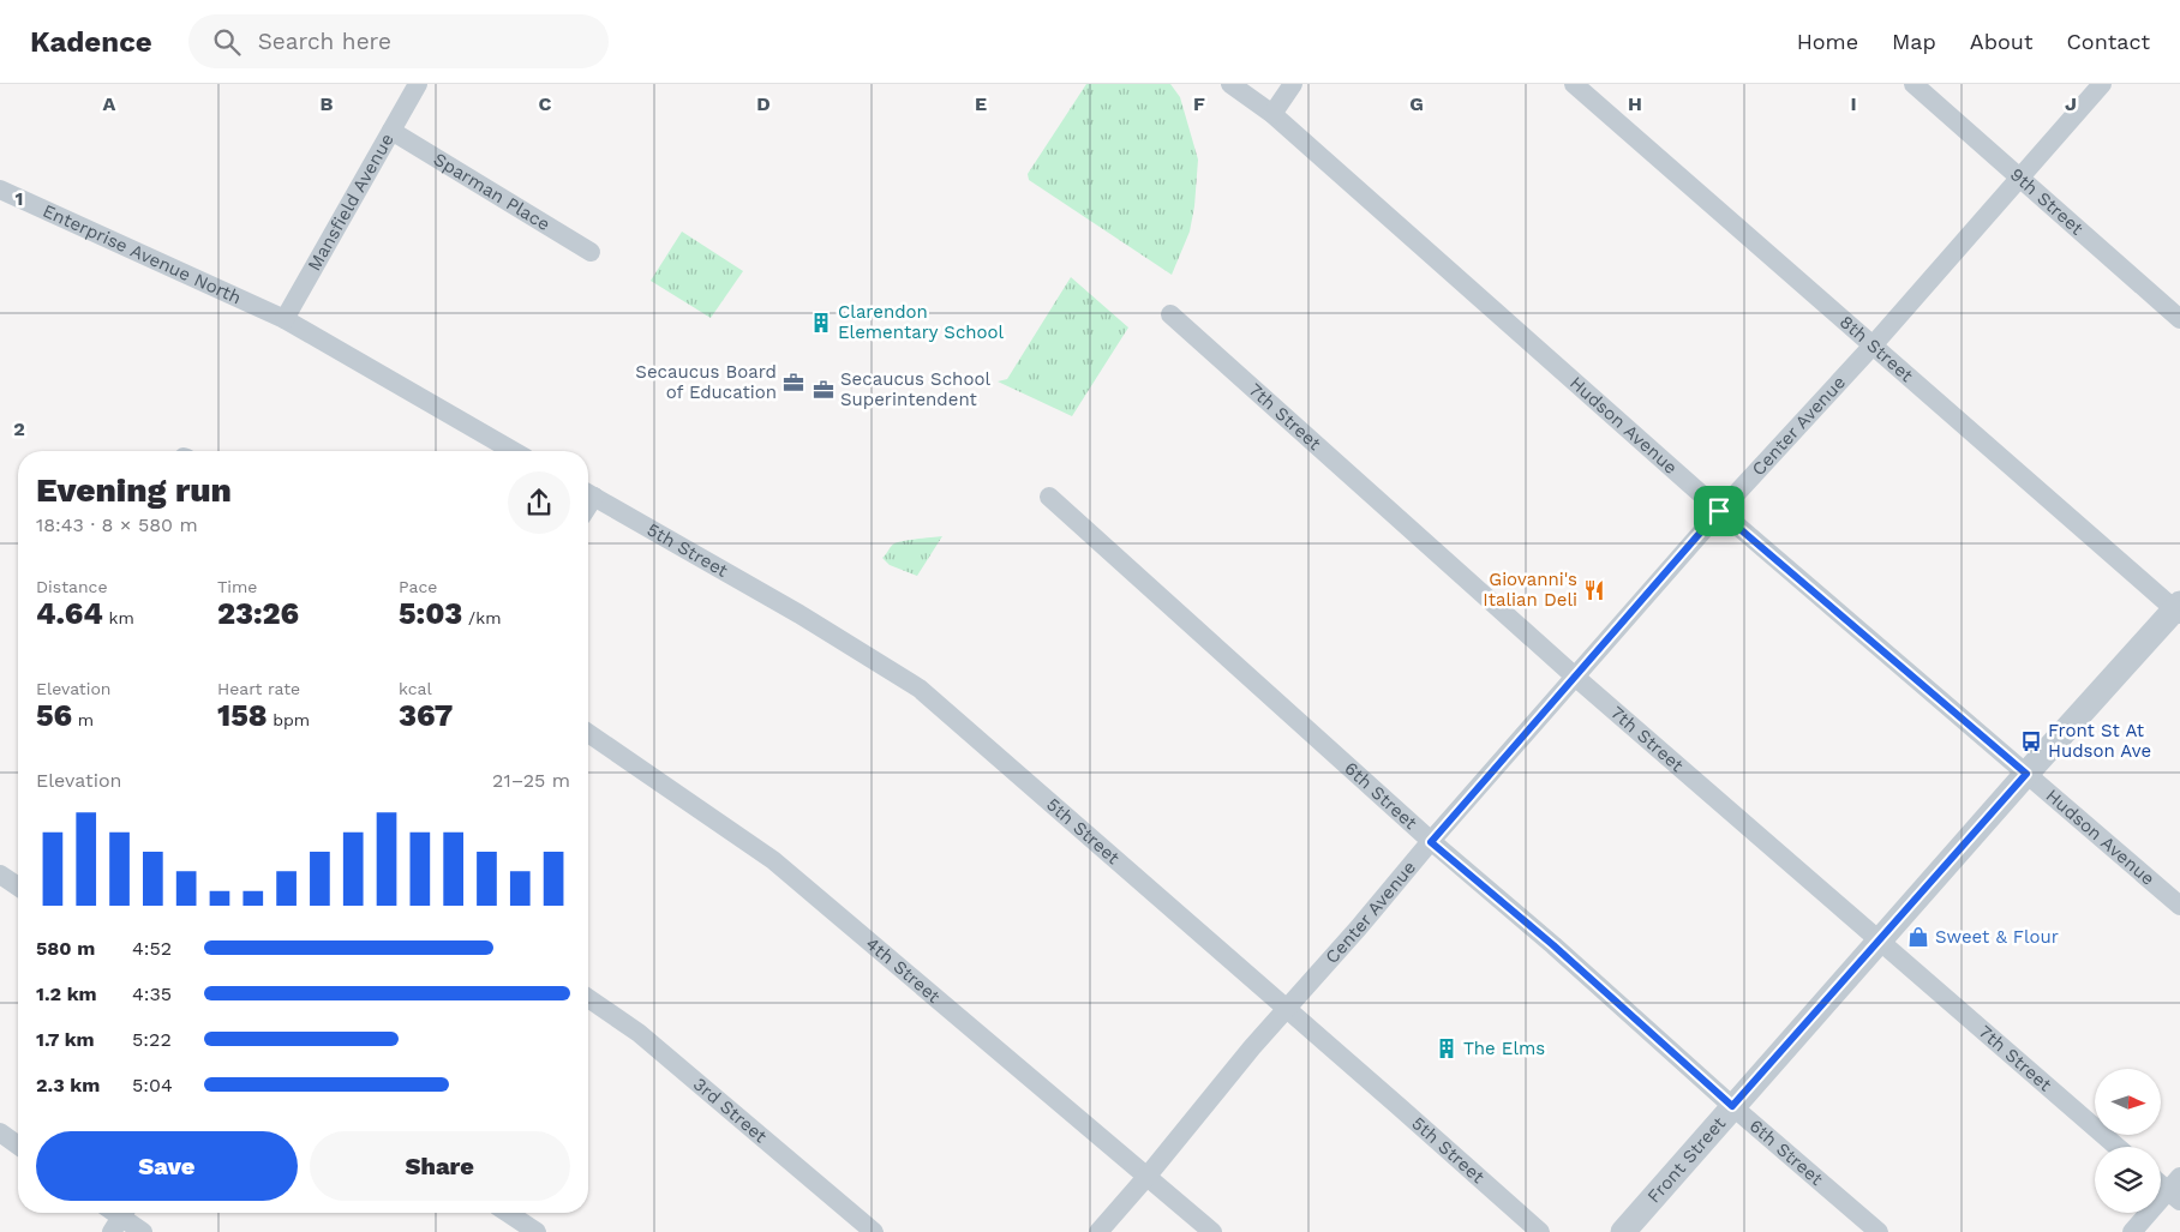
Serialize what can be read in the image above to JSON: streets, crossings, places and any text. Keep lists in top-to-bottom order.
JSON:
{
  "streets": {
    "street": [
      "Sparman Place",
      "Mansfield Avenue",
      "9th Street",
      "Enterprise Avenue North",
      "8th Street",
      "7th Street",
      "Hudson Avenue",
      "Center Avenue",
      "5th Street",
      "6th Street",
      "4th Street",
      "3rd Street",
      "Front Street"
    ]
  },
  "crossings": [
    ["Sparman Place", "Mansfield Avenue"],
    ["Mansfield Avenue", "Enterprise Avenue North"],
    ["9th Street", "Center Avenue"],
    ["8th Street", "Center Avenue"],
    ["8th Street", "Front Street"],
    ["7th Street", "Center Avenue"],
    ["7th Street", "Front Street"],
    ["Hudson Avenue", "Center Avenue"],
    ["Hudson Avenue", "Front Street"],
    ["Center Avenue", "5th Street"],
    ["Center Avenue", "6th Street"],
    ["Center Avenue", "4th Street"],
    ["6th Street", "Front Street"]
  ],
  "places": {
    "building": ["Clarendon Elementary School", "The Elms"],
    "office": ["Secaucus Board of Education", "Secaucus School Superintendent"],
    "restaurant": ["Giovanni's Italian Deli"],
    "bus stop": ["Front St At Hudson Ave"],
    "shop": ["Sweet & Flour"]
  },
  "north": "right",
  "page": {
    "header": "Kadence",
    "search": "Search here",
    "nav": [
      "Home",
      "Map",
      "About",
      "Contact"
    ],
    "heading": ["Evening run", "18:43 · 8 × 580 m"],
    "stats": [
      ["Distance", "4.64 km"],
      ["Time", "23:26"],
      ["Pace", "5:03 /km"],
      ["Elevation", "56 m"],
      ["Heart rate", "158 bpm"],
      ["kcal", "367"]
    ],
    "chart": ["Elevation", "21–25 m"],
    "list": [
      {
        "name": "580 m",
        "note": "4:52"
      },
      {
        "name": "1.2 km",
        "note": "4:35"
      },
      {
        "name": "1.7 km",
        "note": "5:22"
      },
      {
        "name": "2.3 km",
        "note": "5:04"
      }
    ],
    "buttons": ["Save", "Share"]
  },
  "grid": {
    "columns": [
      "A",
      "B",
      "C",
      "D",
      "E",
      "F",
      "G",
      "H",
      "I",
      "J"
    ],
    "rows": ["1", "2"]
  }
}
